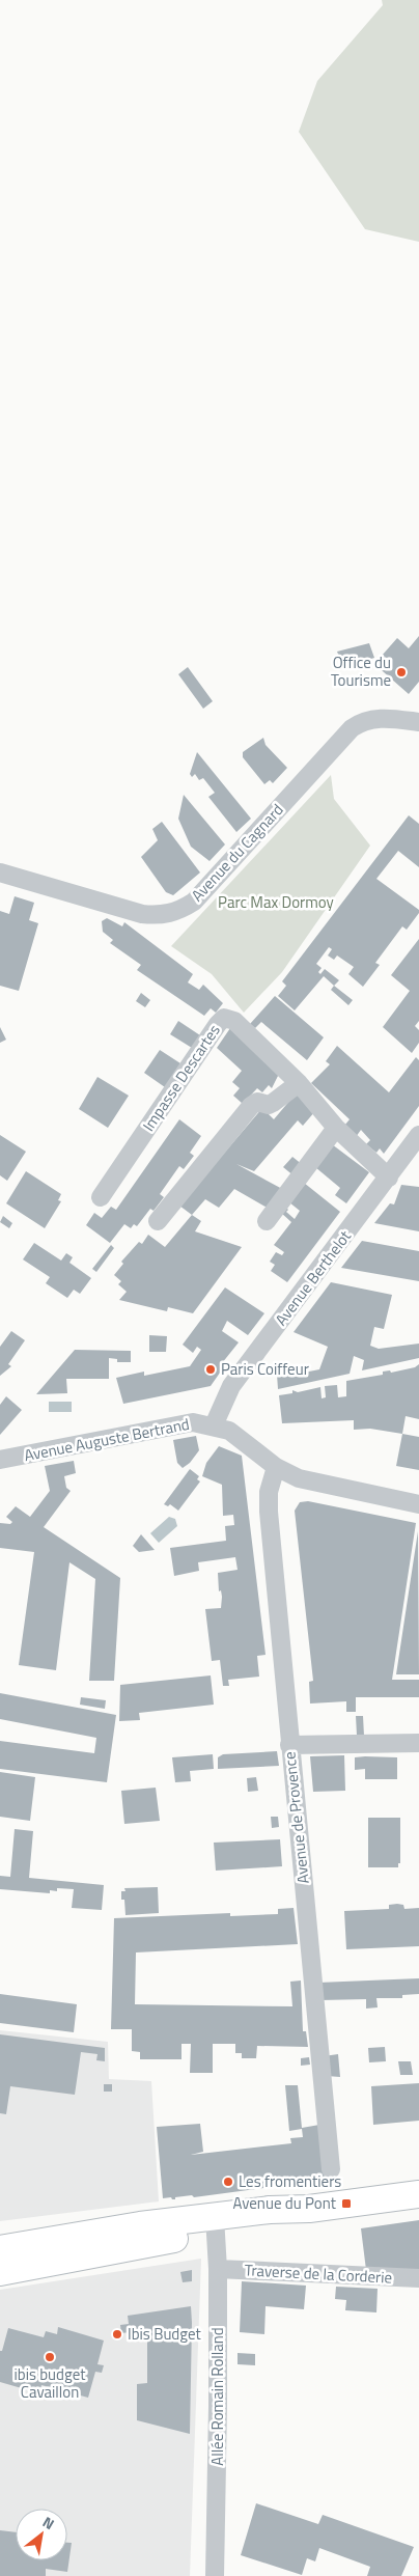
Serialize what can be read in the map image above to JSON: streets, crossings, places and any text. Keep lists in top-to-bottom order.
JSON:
{
  "streets": {
    "street": [
      "Avenue du Cagnard",
      "Impasse Descartes",
      "Avenue Berthelot",
      "Avenue Auguste Bertrand",
      "Avenue de Provence",
      "Traverse de la Corderie",
      "Allée Romain Rolland"
    ]
  },
  "crossings": [
    ["Avenue Berthelot", "Avenue Auguste Bertrand"],
    ["Traverse de la Corderie", "Allée Romain Rolland"]
  ],
  "parks": ["Parc Max Dormoy"],
  "places": {
    "other": [
      "Office du Tourisme",
      "Paris Coiffeur",
      "Les fromentiers",
      "Ibis Budget",
      "ibis budget Cavaillon"
    ],
    "transit": ["Avenue du Pont"]
  },
  "north": "top right"
}
